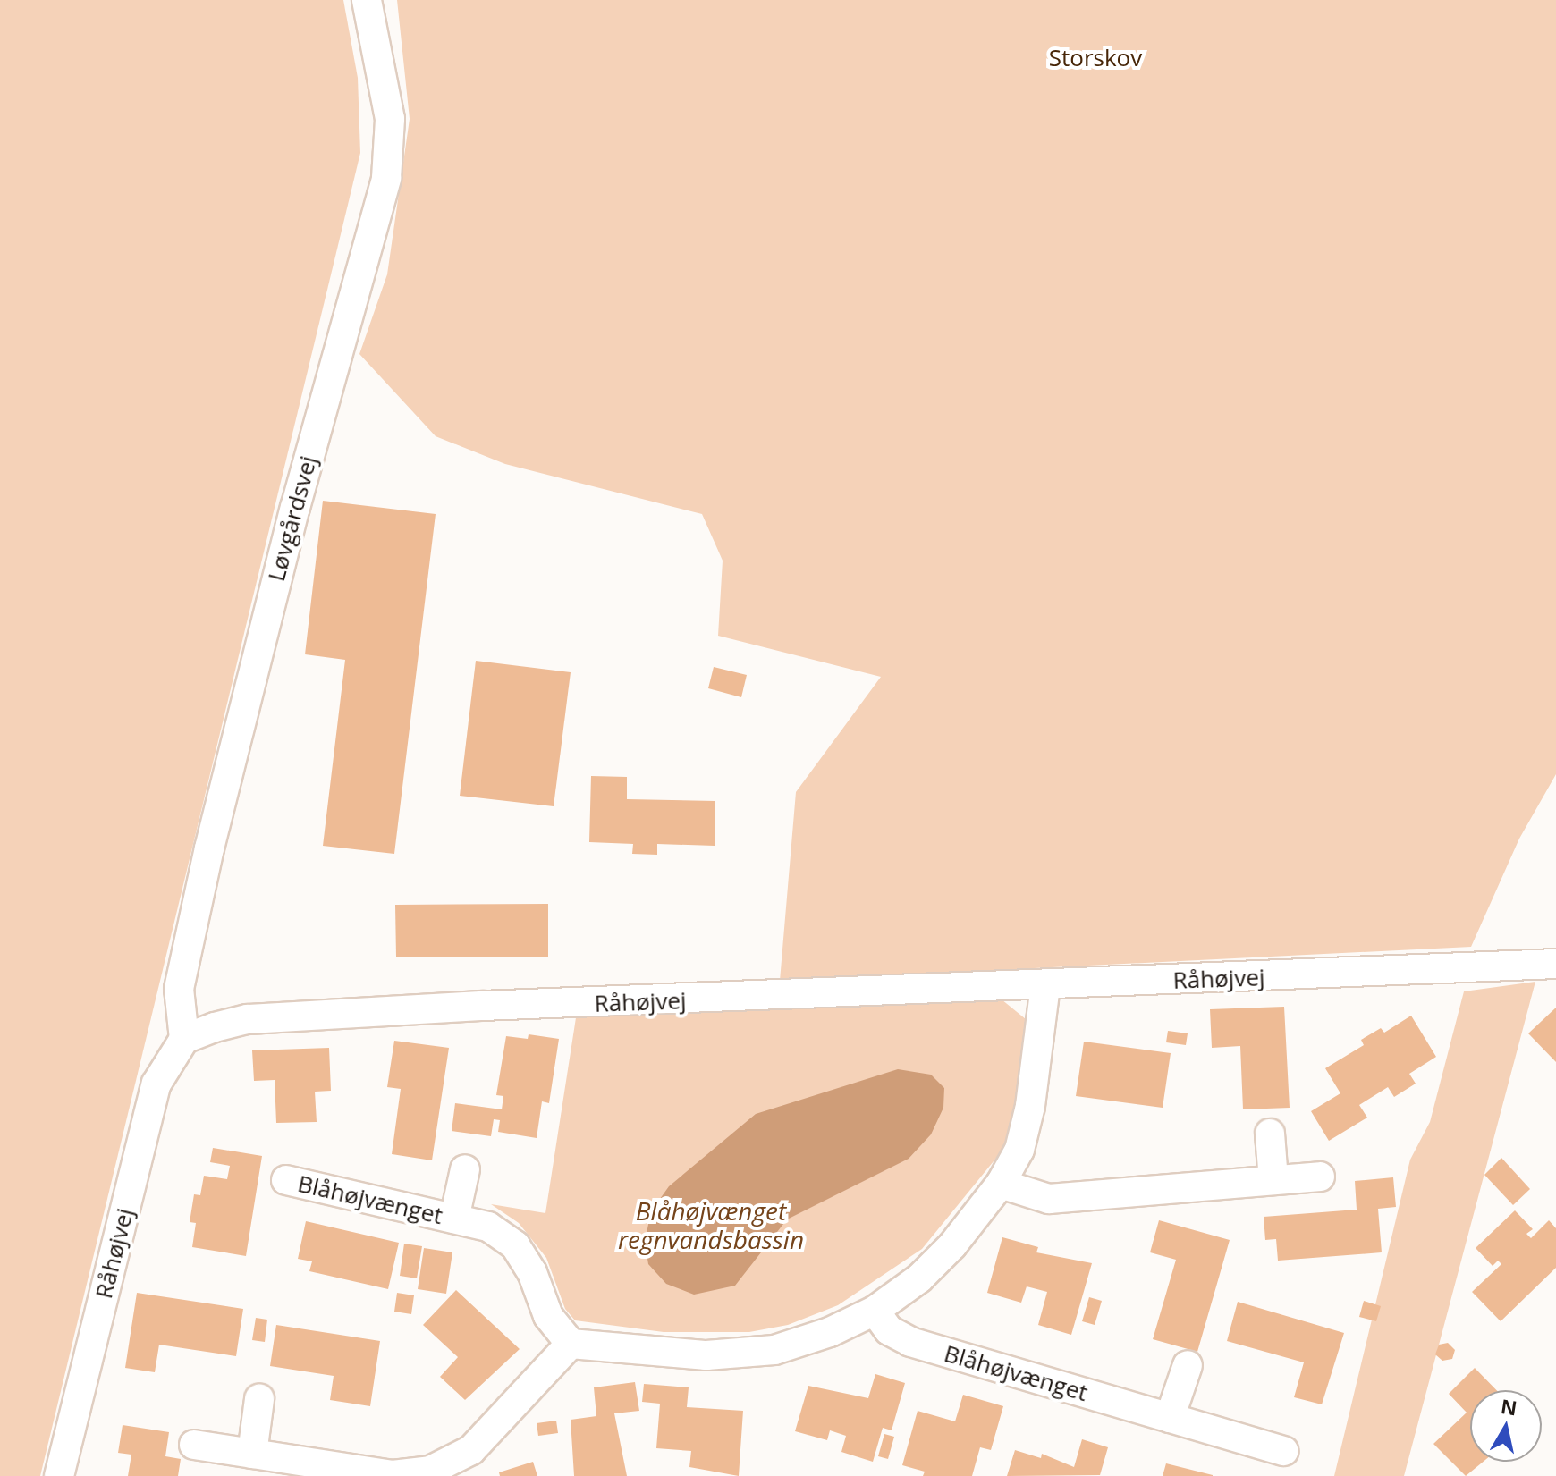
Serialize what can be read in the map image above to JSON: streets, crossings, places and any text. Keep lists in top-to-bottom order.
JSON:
{
  "streets": {
    "street": ["Løvgårdsvej", "Råhøjvej", "Blåhøjvænget"]
  },
  "crossings": [
    ["Løvgårdsvej", "Råhøjvej"]
  ],
  "water": ["Blåhøjvænget regnvandsbassin"],
  "parks": ["Storskov"],
  "north": "top"
}
